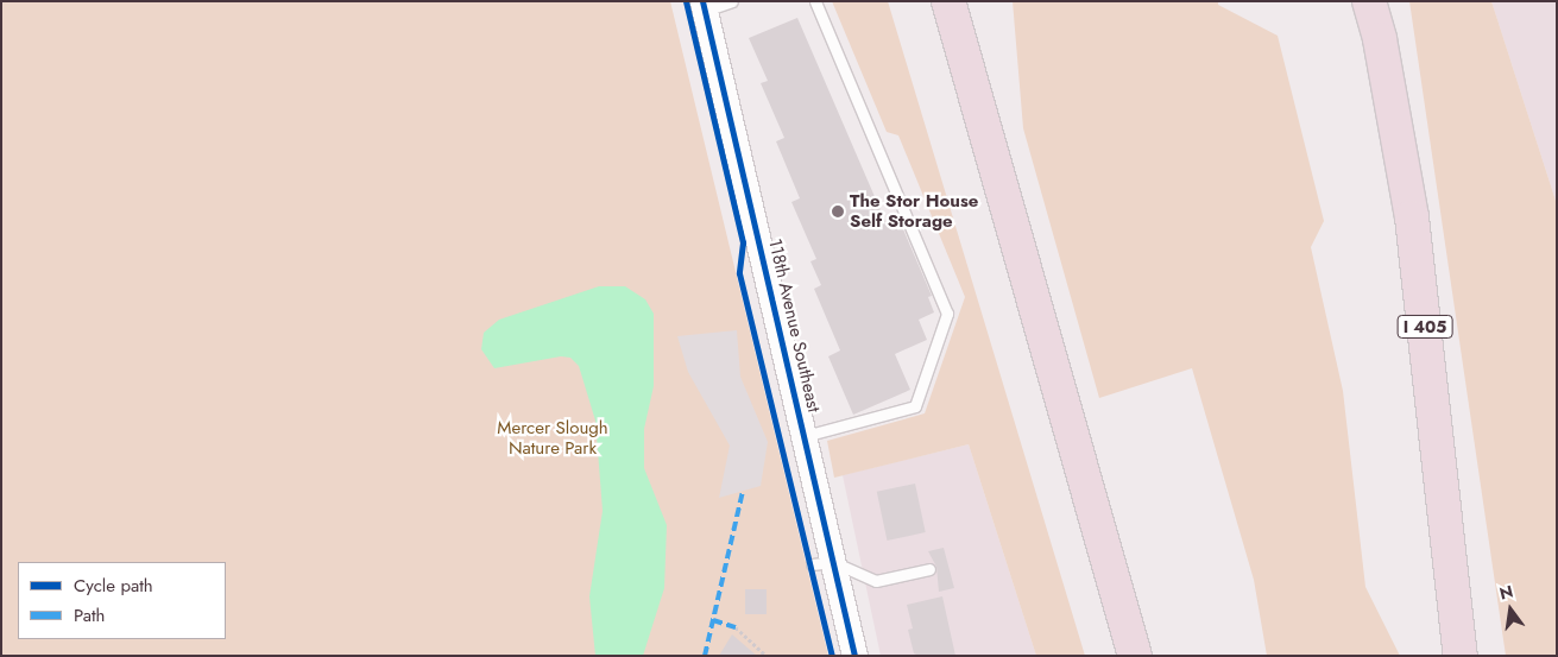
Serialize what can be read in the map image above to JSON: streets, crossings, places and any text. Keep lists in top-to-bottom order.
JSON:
{
  "streets": {
    "highway": ["I 405"],
    "street": ["118th Avenue Southeast"]
  },
  "parks": ["Mercer Slough Nature Park"],
  "places": ["The Stor House Self Storage"],
  "legend": ["Cycle path", "Path"],
  "north": "top"
}
